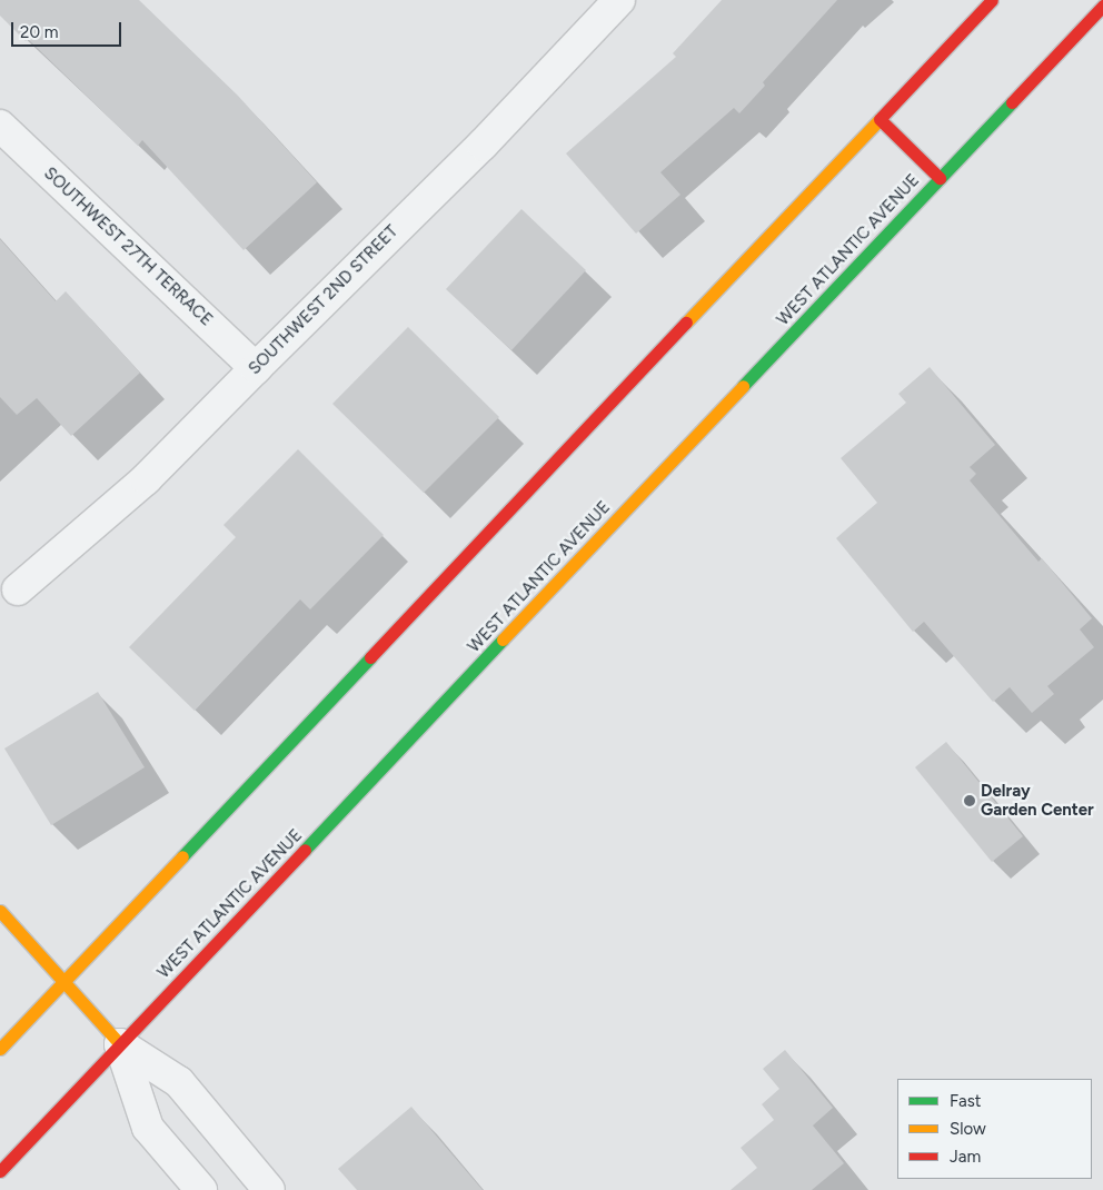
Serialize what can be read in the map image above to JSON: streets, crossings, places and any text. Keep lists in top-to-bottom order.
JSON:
{
  "streets": {
    "main road": ["WEST ATLANTIC AVENUE"],
    "street": ["SOUTHWEST 27TH TERRACE", "SOUTHWEST 2ND STREET"]
  },
  "crossings": [
    ["SOUTHWEST 27TH TERRACE", "SOUTHWEST 2ND STREET"]
  ],
  "places": ["Delray Garden Center"],
  "legend": ["Fast", "Slow", "Jam"],
  "scale_bar": "20 m"
}
